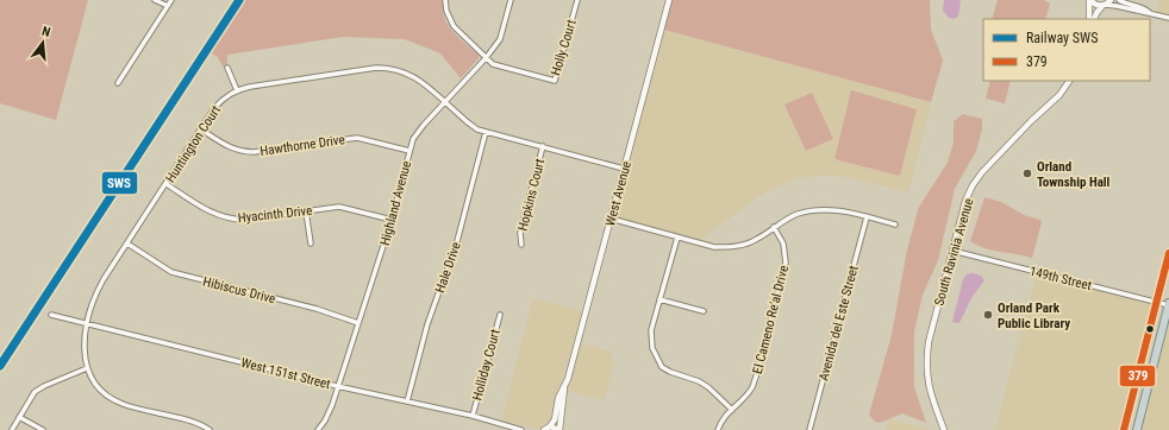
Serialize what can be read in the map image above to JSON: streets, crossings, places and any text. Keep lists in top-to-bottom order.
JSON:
{
  "streets": {
    "street": [
      "Holly Court",
      "Huntington Court",
      "Hawthorne Drive",
      "West Avenue",
      "Hopkins Court",
      "Highland Avenue",
      "Hyacinth Drive",
      "South Ravinia Avenue",
      "Hale Drive",
      "149th Street",
      "Hibiscus Drive",
      "El Cameno Re'al Drive",
      "Avenida del Este Street",
      "Holliday Court",
      "West 151st Street"
    ]
  },
  "crossings": [
    ["Holly Court", "Highland Avenue"],
    ["Huntington Court", "Hawthorne Drive"],
    ["Huntington Court", "West Avenue"],
    ["Huntington Court", "Hopkins Court"],
    ["Huntington Court", "Highland Avenue"],
    ["Huntington Court", "Hyacinth Drive"],
    ["Huntington Court", "Hale Drive"],
    ["Huntington Court", "Hibiscus Drive"],
    ["Huntington Court", "West 151st Street"],
    ["Hawthorne Drive", "Highland Avenue"],
    ["Highland Avenue", "Hyacinth Drive"],
    ["Highland Avenue", "Hibiscus Drive"],
    ["Highland Avenue", "West 151st Street"],
    ["South Ravinia Avenue", "149th Street"],
    ["Hale Drive", "West 151st Street"],
    ["Holliday Court", "West 151st Street"]
  ],
  "places": ["Orland Township Hall", "Orland Park Public Library"],
  "lines": ["rail line SWS", "transit line 379"],
  "legend": ["Railway SWS", "379"],
  "north": "top"
}
